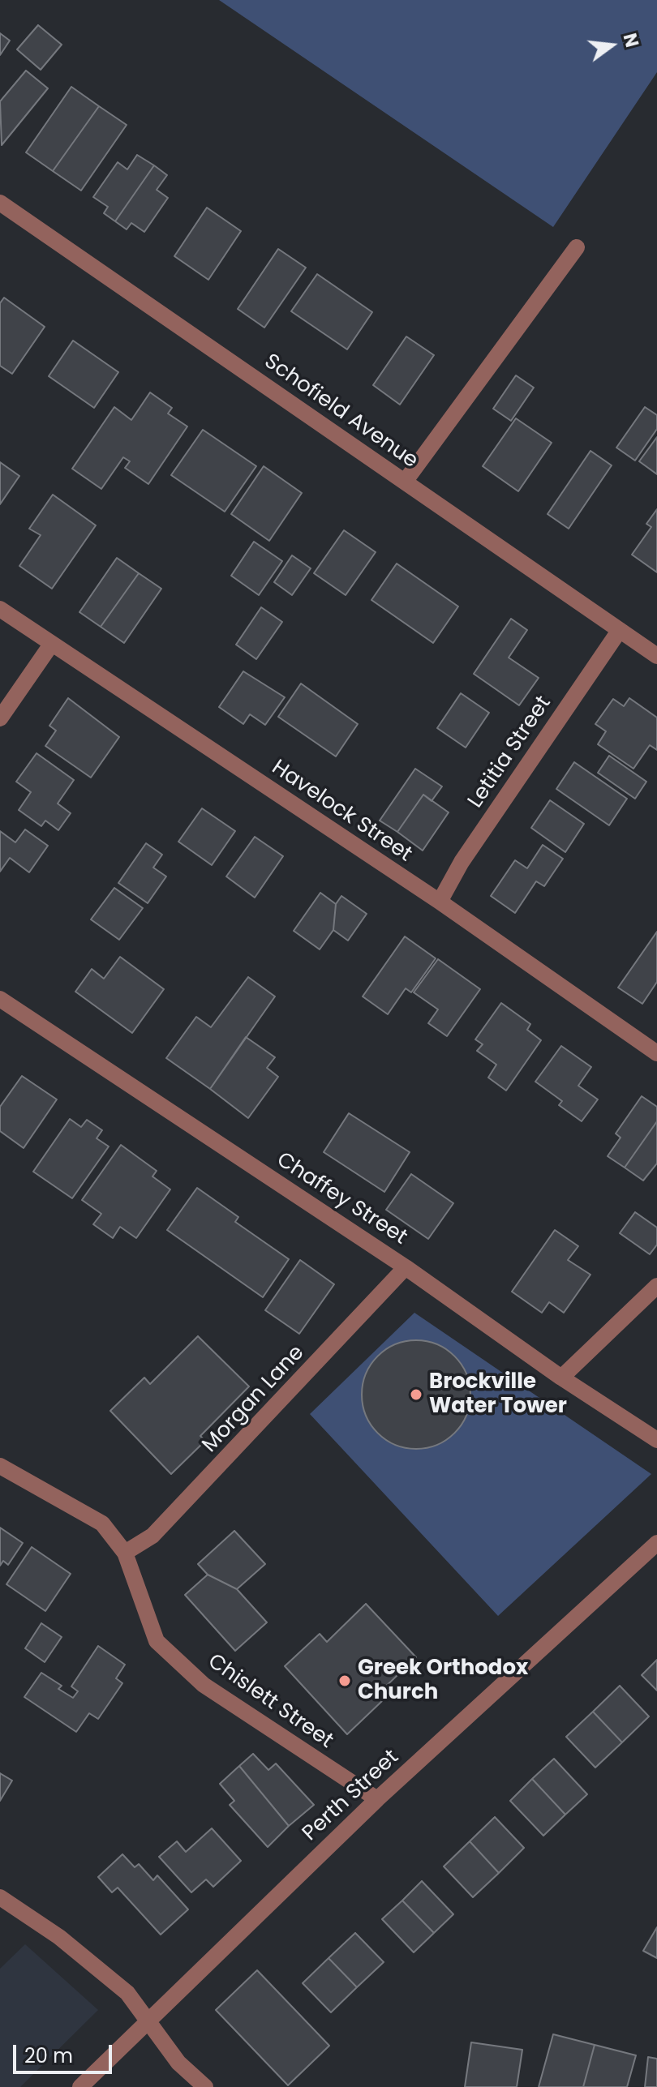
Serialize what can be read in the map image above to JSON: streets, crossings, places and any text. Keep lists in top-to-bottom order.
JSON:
{
  "streets": {
    "street": [
      "Schofield Avenue",
      "Letitia Street",
      "Havelock Street",
      "Chaffey Street",
      "Morgan Lane",
      "Chislett Street",
      "Perth Street"
    ]
  },
  "crossings": [
    ["Schofield Avenue", "Letitia Street"],
    ["Letitia Street", "Havelock Street"],
    ["Chaffey Street", "Morgan Lane"],
    ["Morgan Lane", "Chislett Street"],
    ["Chislett Street", "Perth Street"]
  ],
  "places": ["Brockville Water Tower", "Greek Orthodox Church"],
  "scale_bar": "20 m",
  "north": "right"
}
